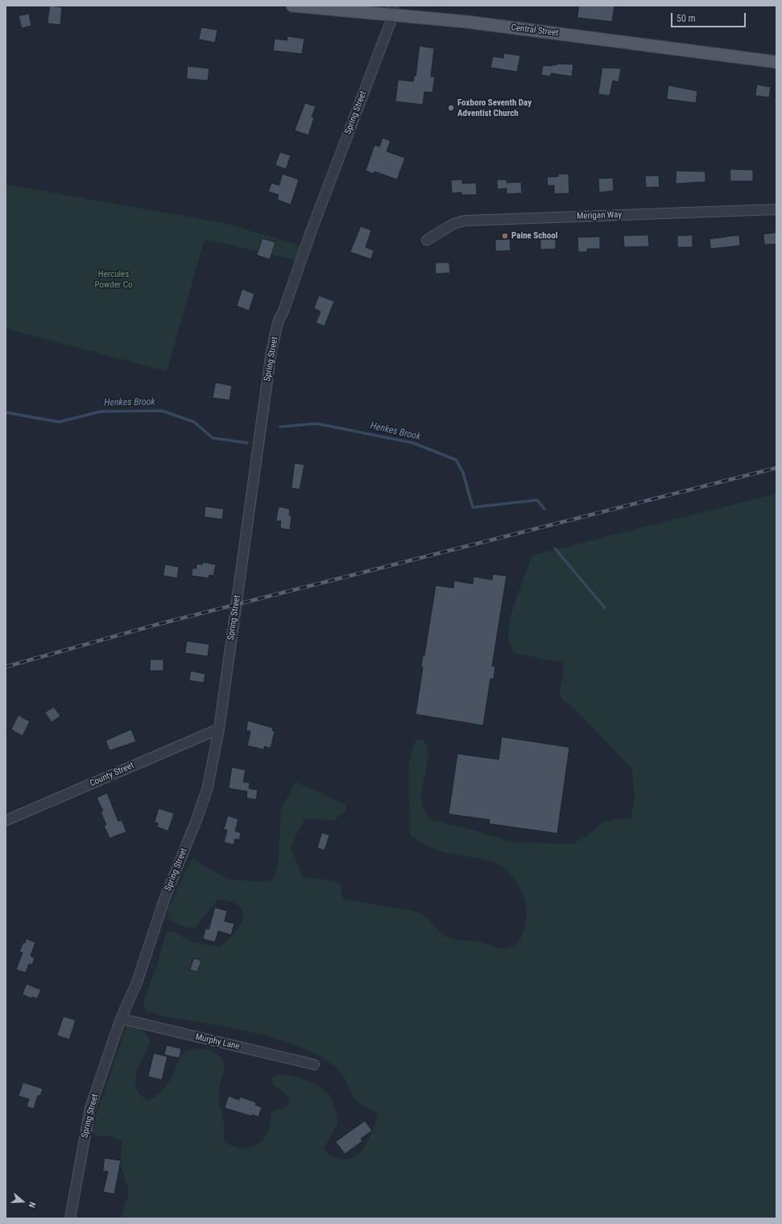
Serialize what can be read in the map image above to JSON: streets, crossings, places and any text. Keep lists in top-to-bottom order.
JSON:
{
  "streets": {
    "main road": ["Central Street"],
    "street": [
      "Spring Street",
      "Merigan Way",
      "County Street",
      "Murphy Lane"
    ]
  },
  "crossings": [
    ["Central Street", "Spring Street"],
    ["Spring Street", "County Street"],
    ["Spring Street", "Murphy Lane"]
  ],
  "water": ["Henkes Brook"],
  "parks": ["Hercules Powder Co"],
  "places": ["Foxboro Seventh Day Adventist Church", "Paine School"],
  "scale_bar": "50 m",
  "north": "right"
}
